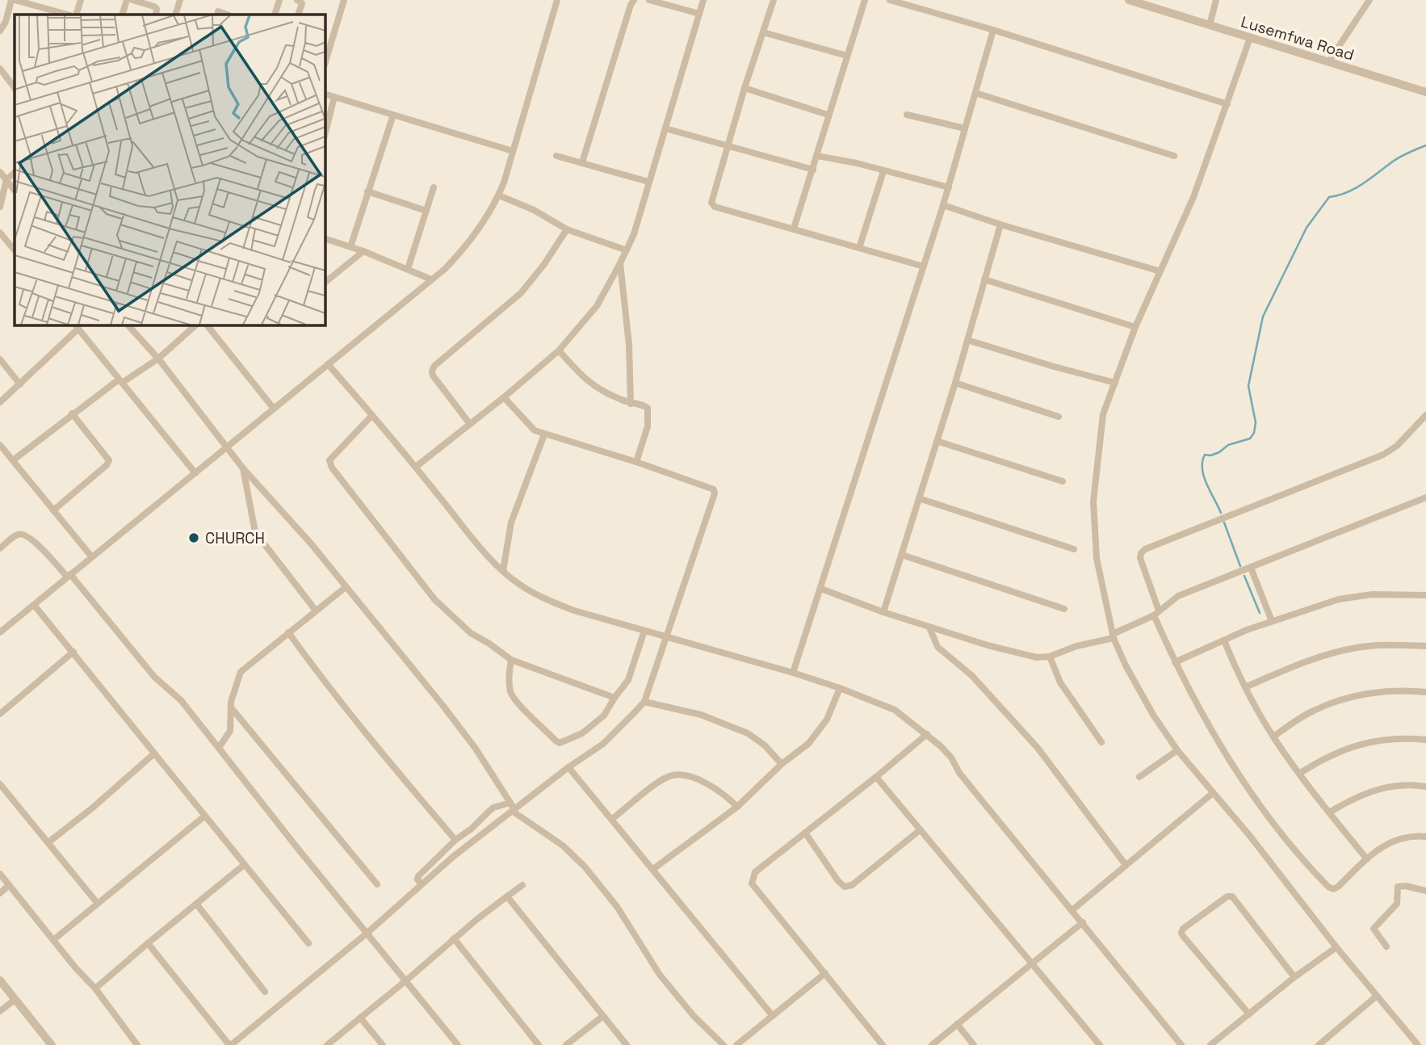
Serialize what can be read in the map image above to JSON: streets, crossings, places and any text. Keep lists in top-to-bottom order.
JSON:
{
  "streets": {
    "street": ["Lusemfwa Road"]
  },
  "places": ["CHURCH"]
}
